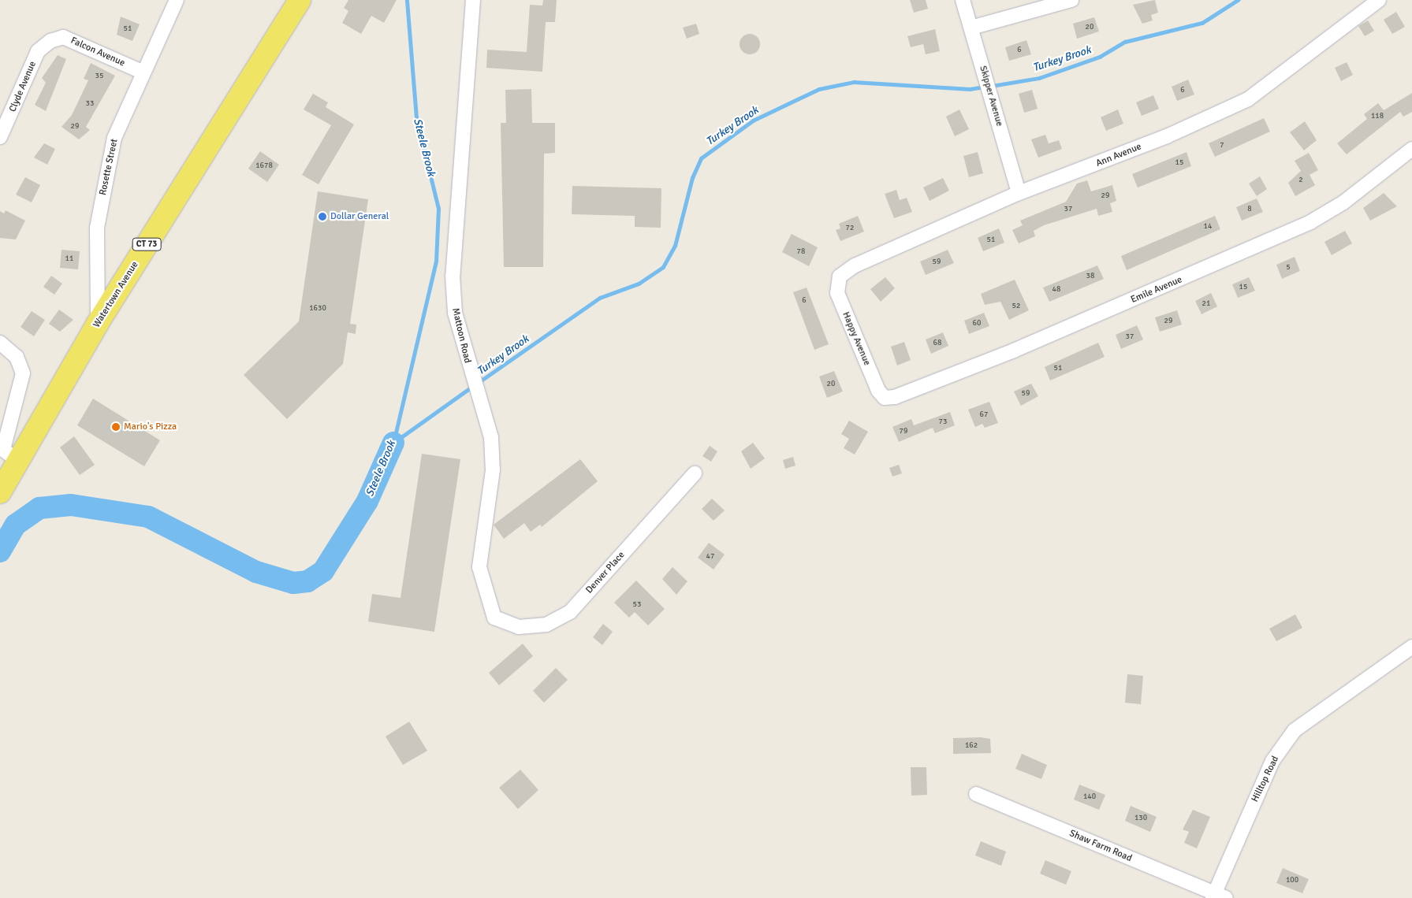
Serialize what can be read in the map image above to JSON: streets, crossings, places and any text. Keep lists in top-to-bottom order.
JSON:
{
  "streets": {
    "main road": ["CT 73", "Watertown Avenue"],
    "street": [
      "Falcon Avenue",
      "Clyde Avenue",
      "Skipper Avenue",
      "Ann Avenue",
      "Rosette Street",
      "Emile Avenue",
      "Mattoon Road",
      "Happy Avenue",
      "Denver Place",
      "Hilltop Road",
      "Shaw Farm Road"
    ]
  },
  "crossings": [
    ["Falcon Avenue", "Clyde Avenue"],
    ["Falcon Avenue", "Rosette Street"],
    ["Skipper Avenue", "Ann Avenue"],
    ["Ann Avenue", "Happy Avenue"],
    ["Rosette Street", "Watertown Avenue"],
    ["Emile Avenue", "Happy Avenue"],
    ["Mattoon Road", "Denver Place"],
    ["Hilltop Road", "Shaw Farm Road"]
  ],
  "water": ["Turkey Brook", "Steele Brook"],
  "places": ["Dollar General", "Mario's Pizza"],
  "house_numbers": [
    "20",
    "51",
    "6",
    "35",
    "6",
    "33",
    "118",
    "29",
    "7",
    "15",
    "1678",
    "2",
    "29",
    "37",
    "8",
    "14",
    "72",
    "51",
    "78",
    "11",
    "59",
    "5",
    "38",
    "15",
    "48",
    "6",
    "21",
    "52",
    "1630",
    "29",
    "60",
    "37",
    "68",
    "51",
    "20",
    "59",
    "67",
    "73",
    "79",
    "47",
    "53",
    "162",
    "140",
    "130",
    "100"
  ]
}
